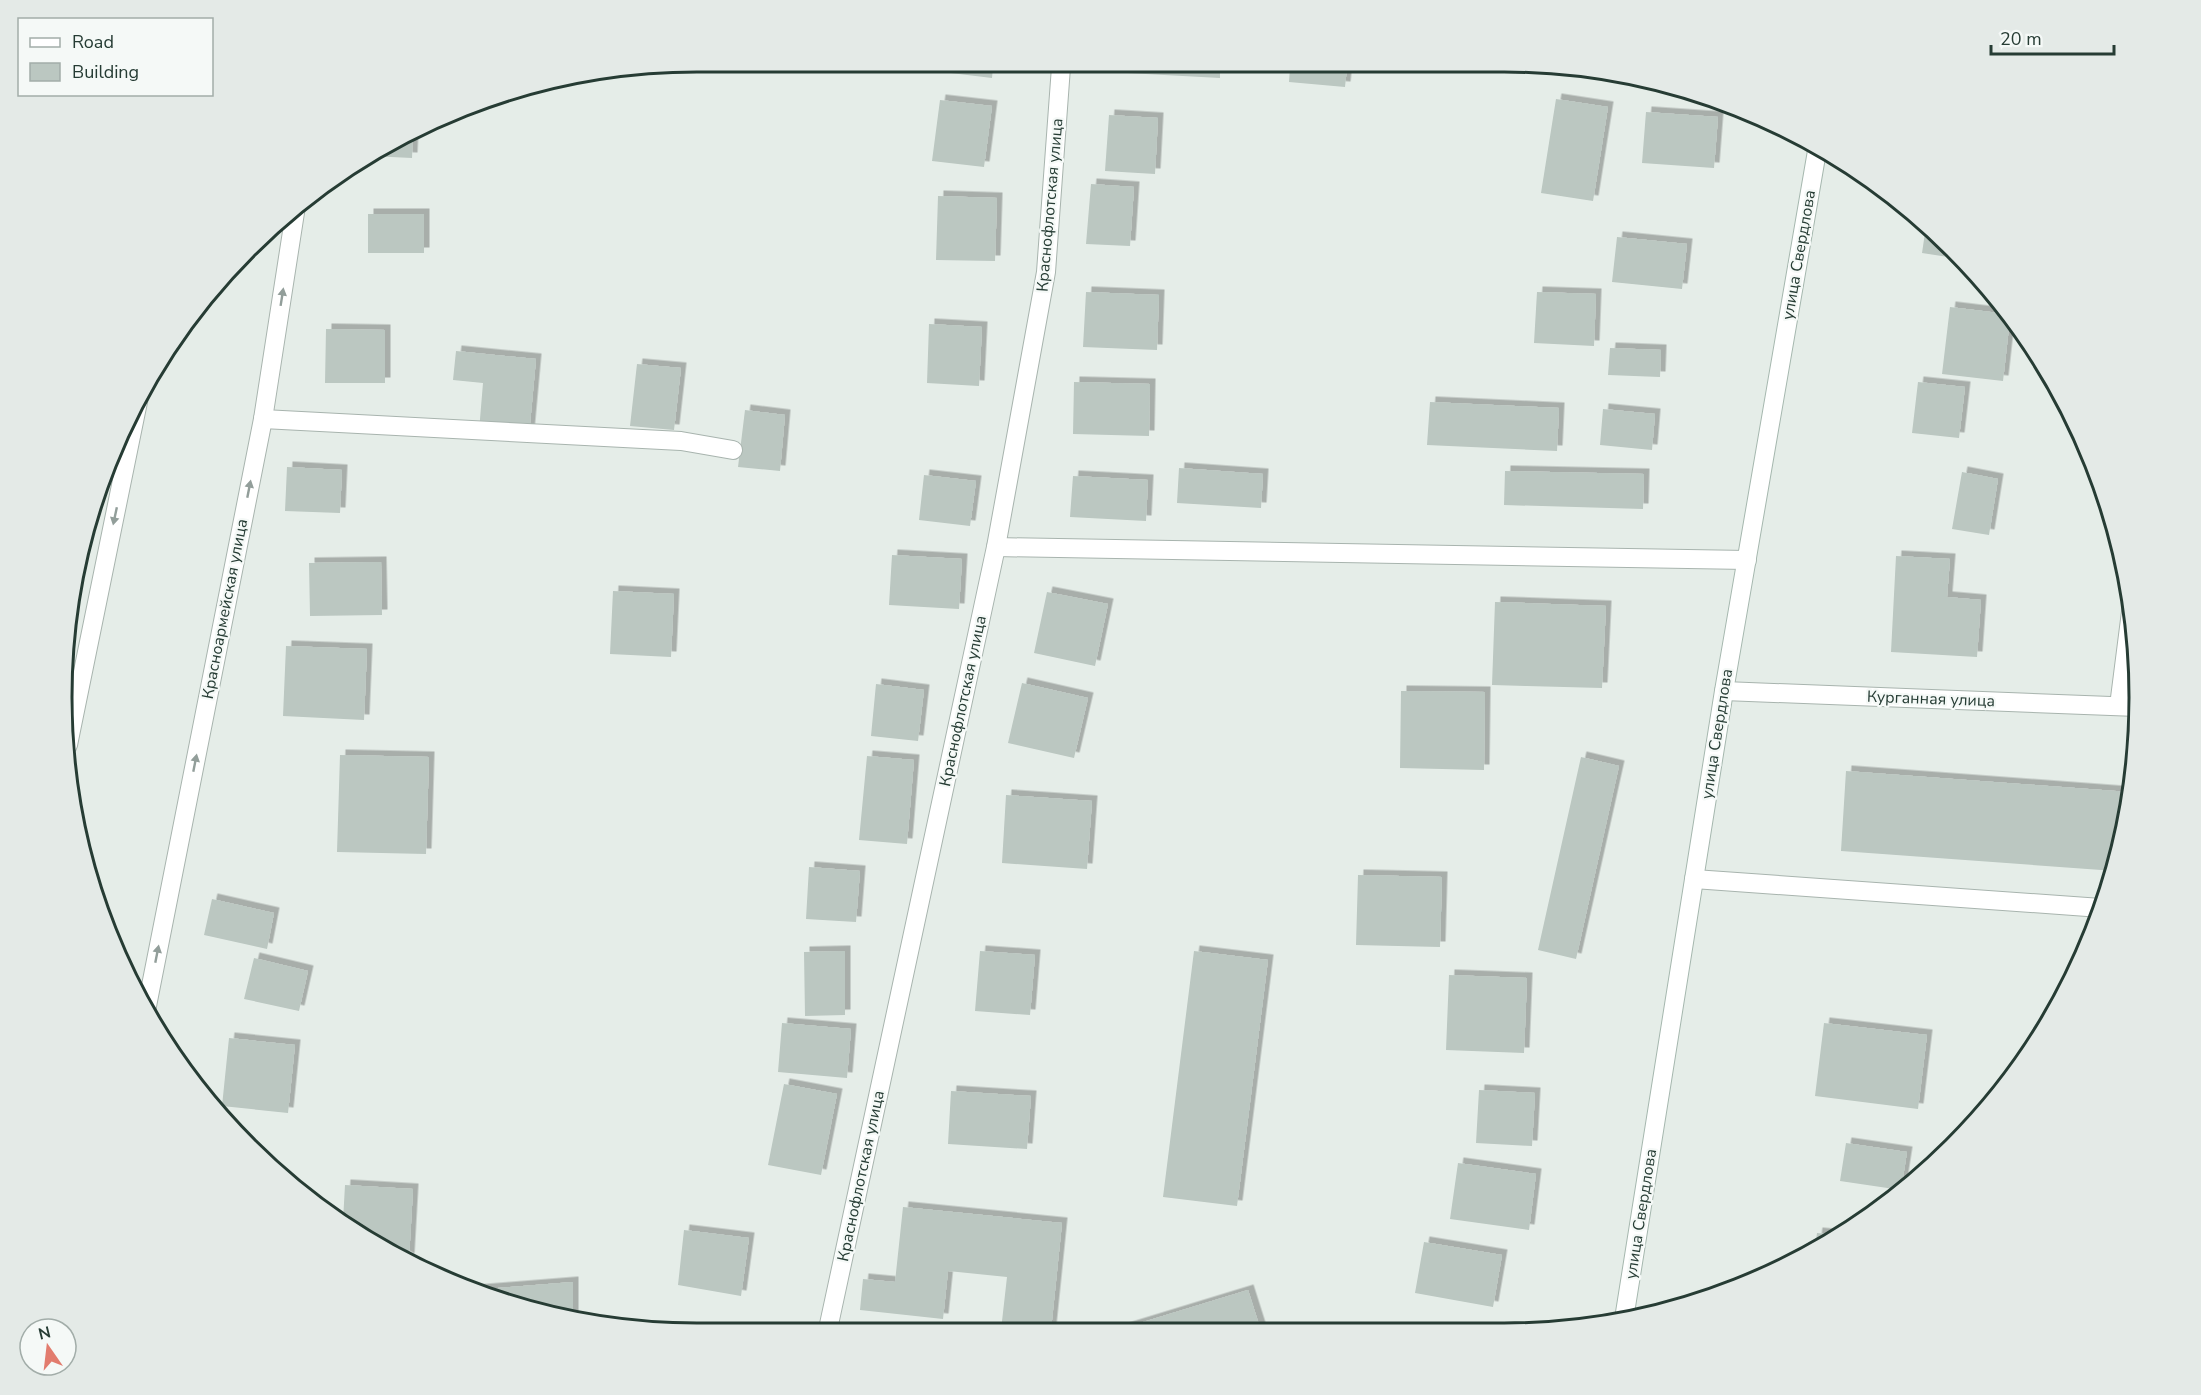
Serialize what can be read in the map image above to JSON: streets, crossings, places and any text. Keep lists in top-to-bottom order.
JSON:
{
  "streets": {
    "street": [
      "Краснофлотская улица",
      "улица Свердлова",
      "Красноармейская улица",
      "Курганная улица"
    ]
  },
  "crossings": [
    ["улица Свердлова", "Курганная улица"]
  ],
  "legend": ["Road", "Building"],
  "scale_bar": "20 m",
  "north": "top"
}
